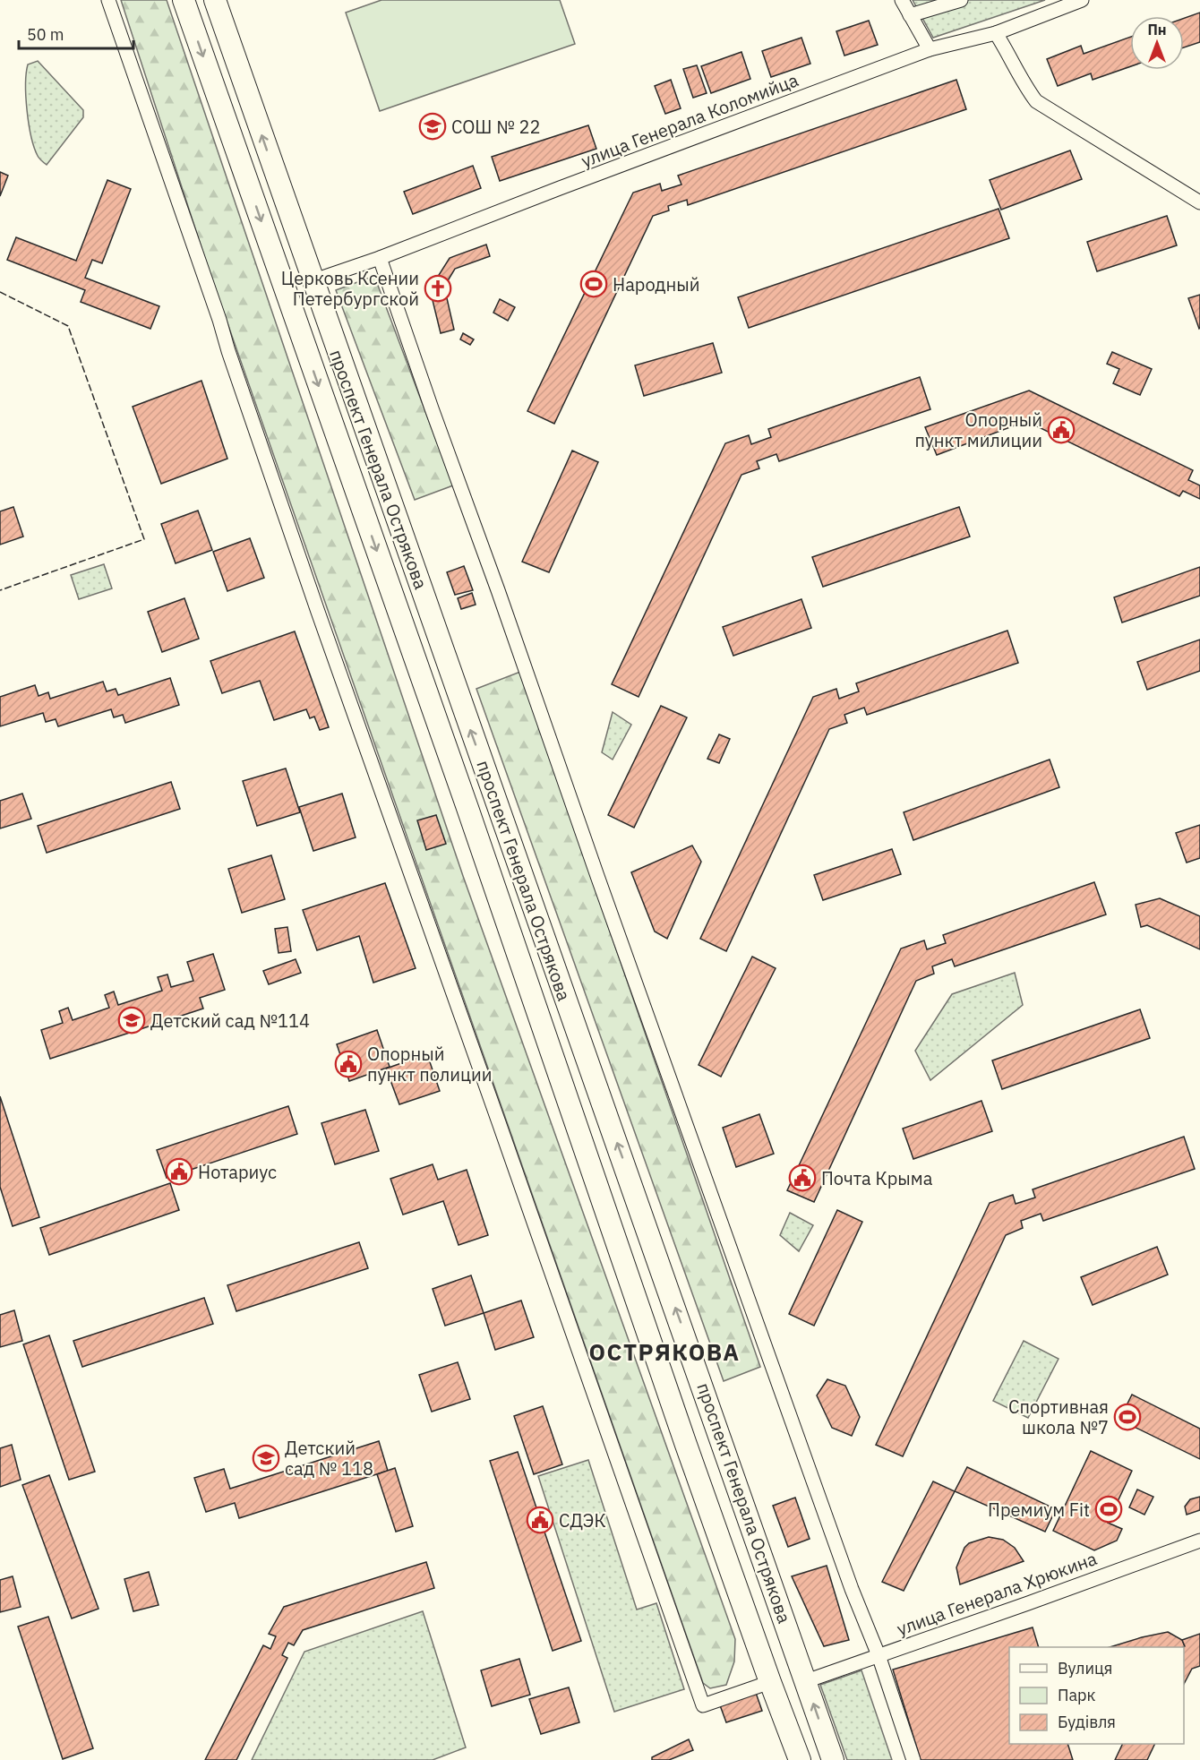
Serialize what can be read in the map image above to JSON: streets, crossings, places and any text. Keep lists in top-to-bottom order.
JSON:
{
  "streets": {
    "main road": ["проспект Генерала Острякова"],
    "street": ["улица Генерала Коломийца", "улица Генерала Хрюкина"]
  },
  "crossings": [
    ["улица Генерала Коломийца", "проспект Генерала Острякова"],
    ["проспект Генерала Острякова", "улица Генерала Хрюкина"]
  ],
  "districts": ["ОСТРЯКОВА"],
  "places": {
    "school or university": ["СОШ № 22", "Детский сад №114", "Детский сад № 118"],
    "sports": ["Народный", "Спортивная школа №7", "Премиум Fit"],
    "church": ["Церковь Ксении Петербургской"],
    "public building": [
      "Опорный пункт милиции",
      "Опорный пункт полиции",
      "Нотариус",
      "Почта Крыма",
      "СДЭК"
    ]
  },
  "legend": ["Вулиця", "Парк", "Будівля"],
  "scale_bar": "50 m",
  "north": "top"
}
